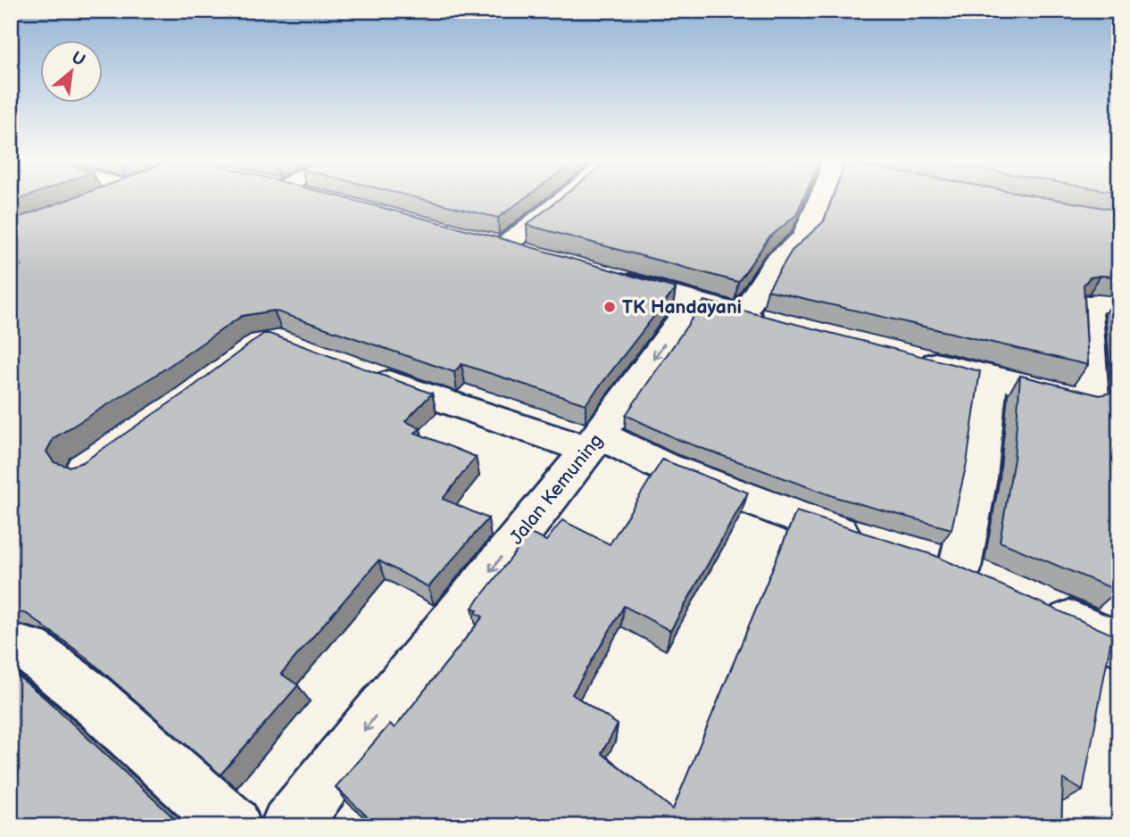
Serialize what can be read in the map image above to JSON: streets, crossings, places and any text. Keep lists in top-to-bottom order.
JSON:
{
  "streets": {
    "street": ["Jalan Kemuning"]
  },
  "one_way": ["Jalan Kemuning"],
  "places": ["TK Handayani"],
  "north": "top right"
}
